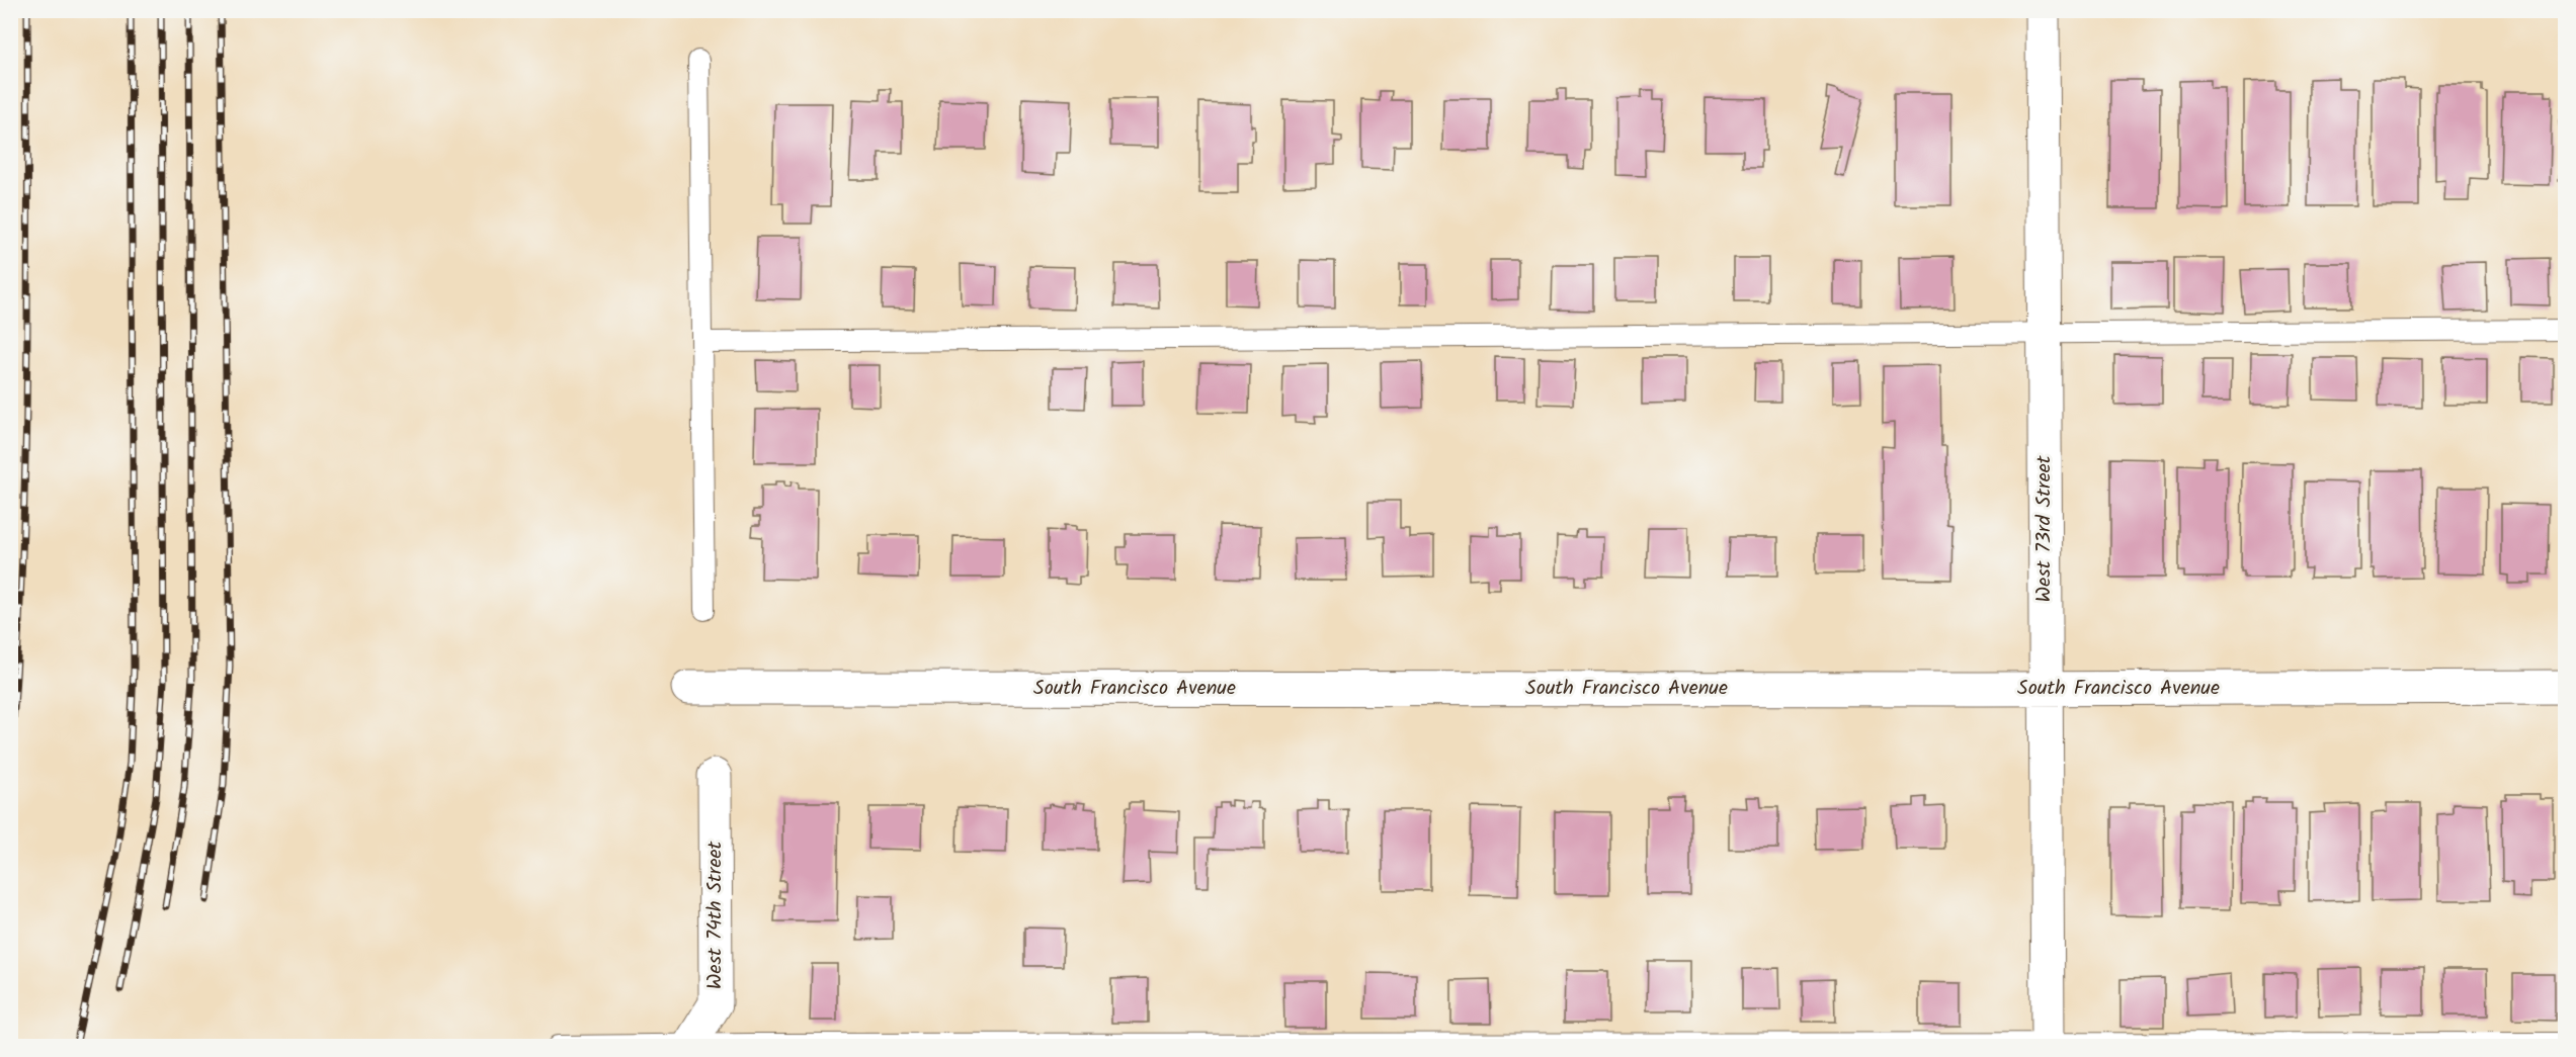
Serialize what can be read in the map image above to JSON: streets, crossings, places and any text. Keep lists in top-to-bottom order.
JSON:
{
  "streets": {
    "street": ["West 73rd Street", "South Francisco Avenue", "West 74th Street"]
  },
  "crossings": [
    ["West 73rd Street", "South Francisco Avenue"]
  ]
}
